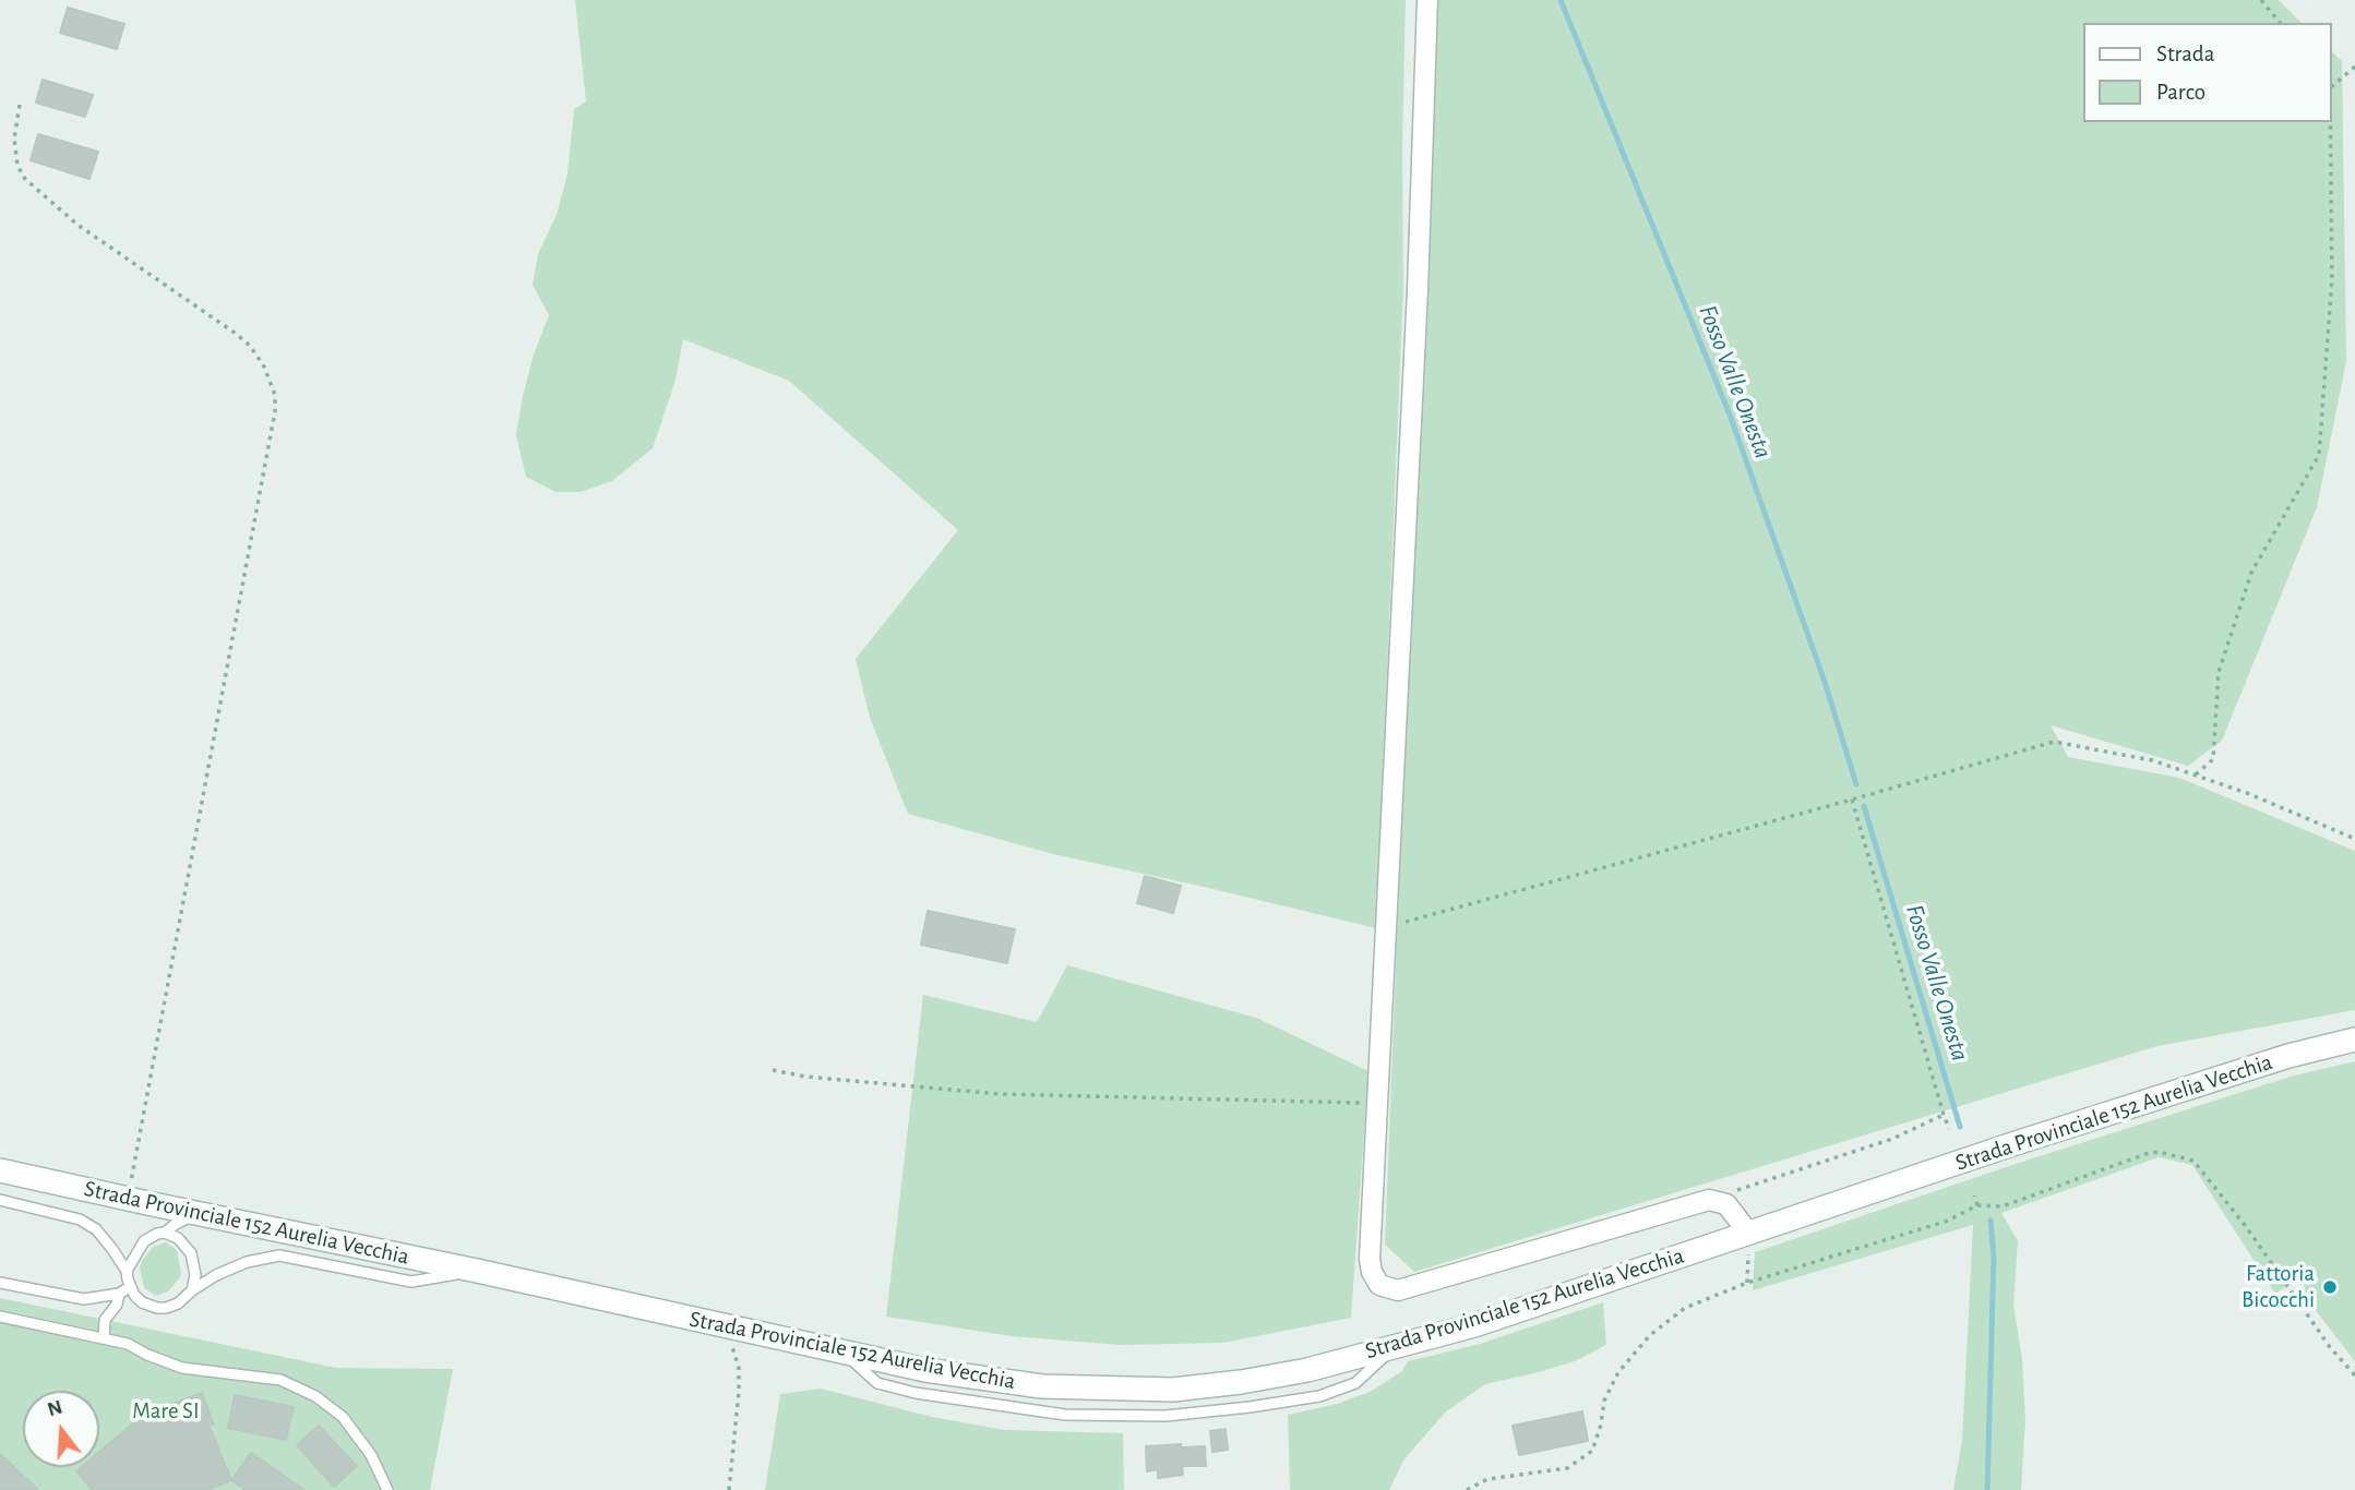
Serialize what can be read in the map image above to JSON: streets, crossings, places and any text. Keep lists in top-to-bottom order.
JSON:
{
  "streets": {
    "main road": ["Strada Provinciale 152 Aurelia Vecchia"]
  },
  "water": ["Fosso Valle Onesta"],
  "parks": ["Mare SI"],
  "places": ["Fattoria Bicocchi"],
  "legend": ["Strada", "Parco"],
  "north": "top"
}
